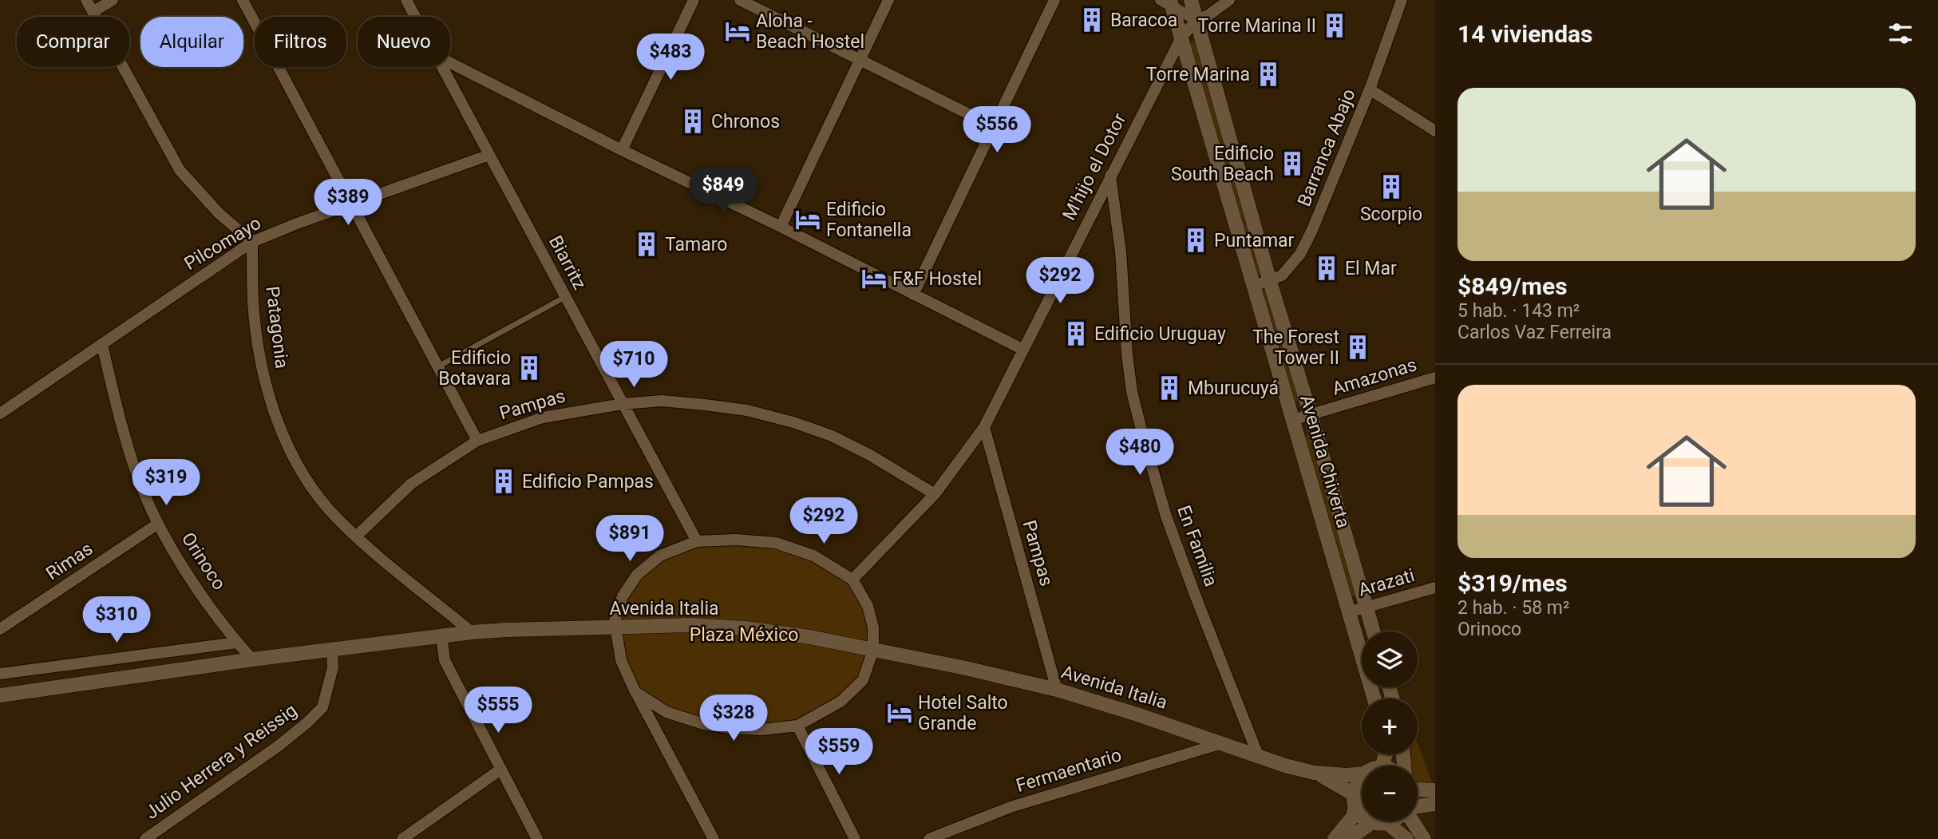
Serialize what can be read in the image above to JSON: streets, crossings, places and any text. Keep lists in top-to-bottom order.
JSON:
{
  "streets": {
    "street": [
      "Barranca Abajo",
      "M'hijo el Dotor",
      "Pilcomayo",
      "Biarritz",
      "Patagonia",
      "Amazonas",
      "Pampas",
      "Avenida Chiverta",
      "En Familia",
      "Rimas",
      "Orinoco",
      "Arazati",
      "Avenida Italia",
      "Julio Herrera y Reissig",
      "Fermaentario"
    ]
  },
  "crossings": [
    ["Barranca Abajo", "Avenida Chiverta"],
    ["M'hijo el Dotor", "Pampas"],
    ["M'hijo el Dotor", "Avenida Chiverta"],
    ["M'hijo el Dotor", "En Familia"],
    ["Pilcomayo", "Biarritz"],
    ["Pilcomayo", "Patagonia"],
    ["Pilcomayo", "Orinoco"],
    ["Biarritz", "Pampas"],
    ["Patagonia", "Pampas"],
    ["Patagonia", "Avenida Italia"],
    ["Amazonas", "Avenida Chiverta"],
    ["Pampas", "Avenida Italia"],
    ["Avenida Chiverta", "Arazati"],
    ["En Familia", "Avenida Italia"],
    ["Rimas", "Orinoco"],
    ["Orinoco", "Avenida Italia"],
    ["Avenida Italia", "Julio Herrera y Reissig"],
    ["Avenida Italia", "Fermaentario"]
  ],
  "parks": ["Plaza México"],
  "places": {
    "building": [
      "Baracoa",
      "Torre Marina II",
      "Torre Marina",
      "Chronos",
      "Edificio South Beach",
      "Scorpio",
      "Puntamar",
      "Tamaro",
      "El Mar",
      "Edificio Uruguay",
      "The Forest Tower II",
      "Edificio Botavara",
      "Mburucuyá",
      "Edificio Pampas"
    ],
    "hotel": [
      "Aloha - Beach Hostel",
      "Edificio Fontanella",
      "F&F Hostel",
      "Hotel Salto Grande"
    ]
  },
  "page": {
    "heading": "14 viviendas",
    "chip": [
      "Comprar",
      "Alquilar",
      "Filtros",
      "Nuevo"
    ],
    "price": [
      "$483",
      "$556",
      "$849",
      "$389",
      "$292",
      "$710",
      "$480",
      "$319",
      "$292",
      "$891",
      "$310",
      "$555",
      "$328",
      "$559"
    ],
    "list": [
      {
        "name": "$849/mes",
        "note": "5 hab. · 143 m² · Carlos Vaz Ferreira"
      },
      {
        "name": "$319/mes",
        "note": "2 hab. · 58 m² · Orinoco"
      }
    ],
    "map_buttons": ["+", "−"]
  }
}
